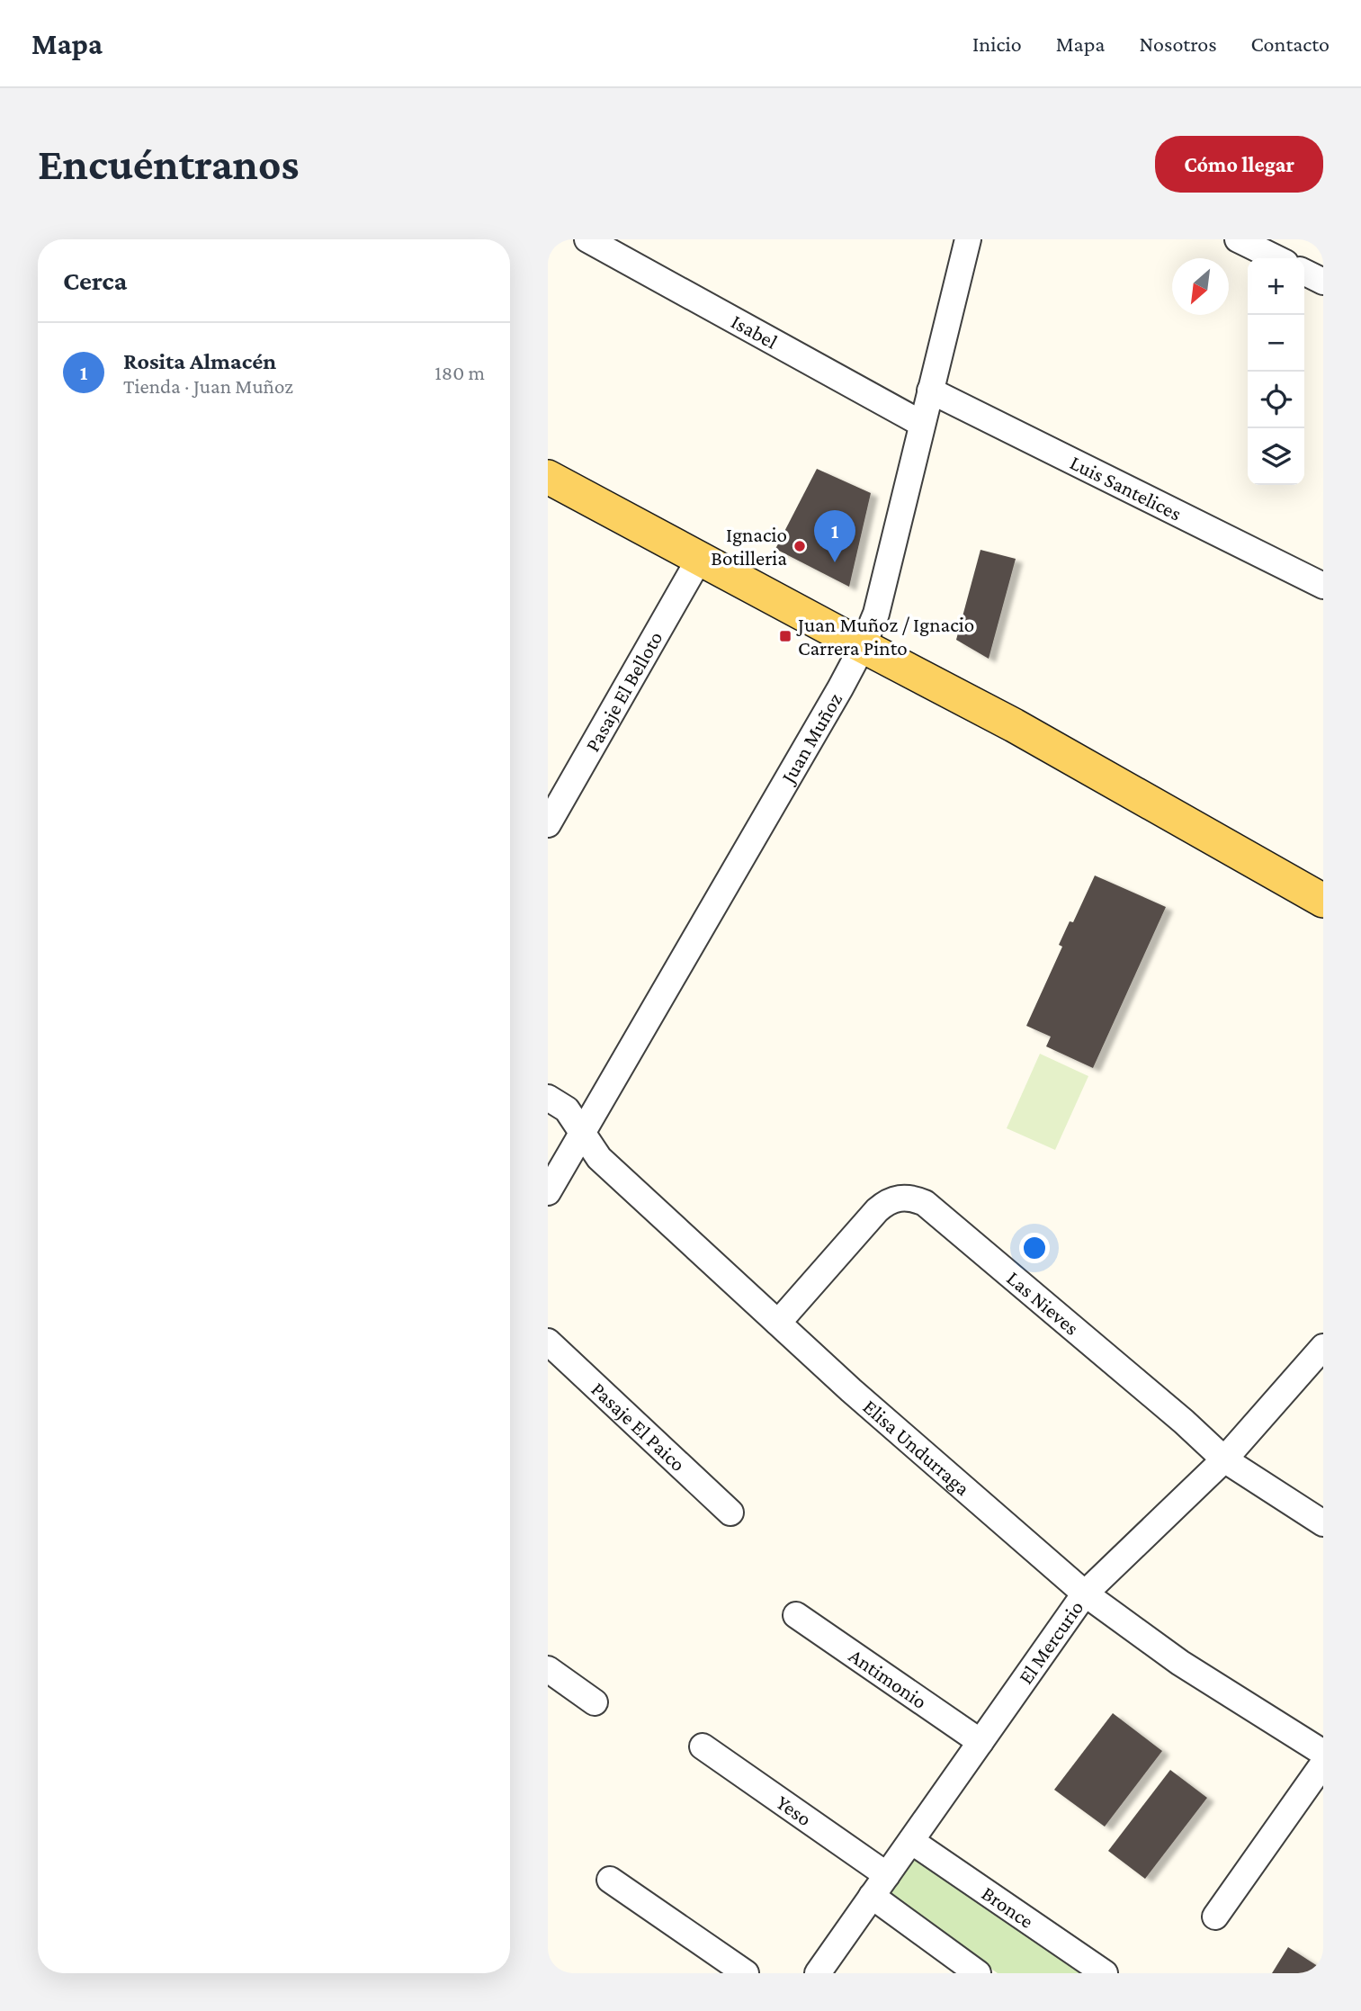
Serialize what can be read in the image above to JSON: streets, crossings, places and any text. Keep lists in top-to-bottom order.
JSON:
{
  "streets": {
    "street": [
      "Isabel",
      "Luis Santelices",
      "Pasaje El Belloto",
      "Juan Muñoz",
      "Las Nieves",
      "Pasaje El Paico",
      "Elisa Undurraga",
      "El Mercurio",
      "Antimonio",
      "Yeso",
      "Bronce"
    ]
  },
  "crossings": [
    ["Isabel", "Juan Muñoz"],
    ["Luis Santelices", "Juan Muñoz"],
    ["Juan Muñoz", "Elisa Undurraga"],
    ["Las Nieves", "Elisa Undurraga"],
    ["Las Nieves", "El Mercurio"],
    ["Elisa Undurraga", "El Mercurio"],
    ["El Mercurio", "Antimonio"],
    ["El Mercurio", "Yeso"],
    ["El Mercurio", "Bronce"]
  ],
  "places": {
    "other": ["Ignacio Botilleria"],
    "transit": ["Juan Muñoz / Ignacio Carrera Pinto"]
  },
  "north": "bottom left",
  "page": {
    "header": "Mapa",
    "nav": [
      "Inicio",
      "Mapa",
      "Nosotros",
      "Contacto"
    ],
    "buttons": "Cómo llegar",
    "title": "Encuéntranos",
    "heading": "Cerca",
    "map_buttons": ["+", "−"],
    "list": [
      {
        "mark": "1",
        "name": "Rosita Almacén",
        "note": "Tienda · Juan Muñoz",
        "value": "180 m"
      }
    ],
    "pins": "1"
  }
}
